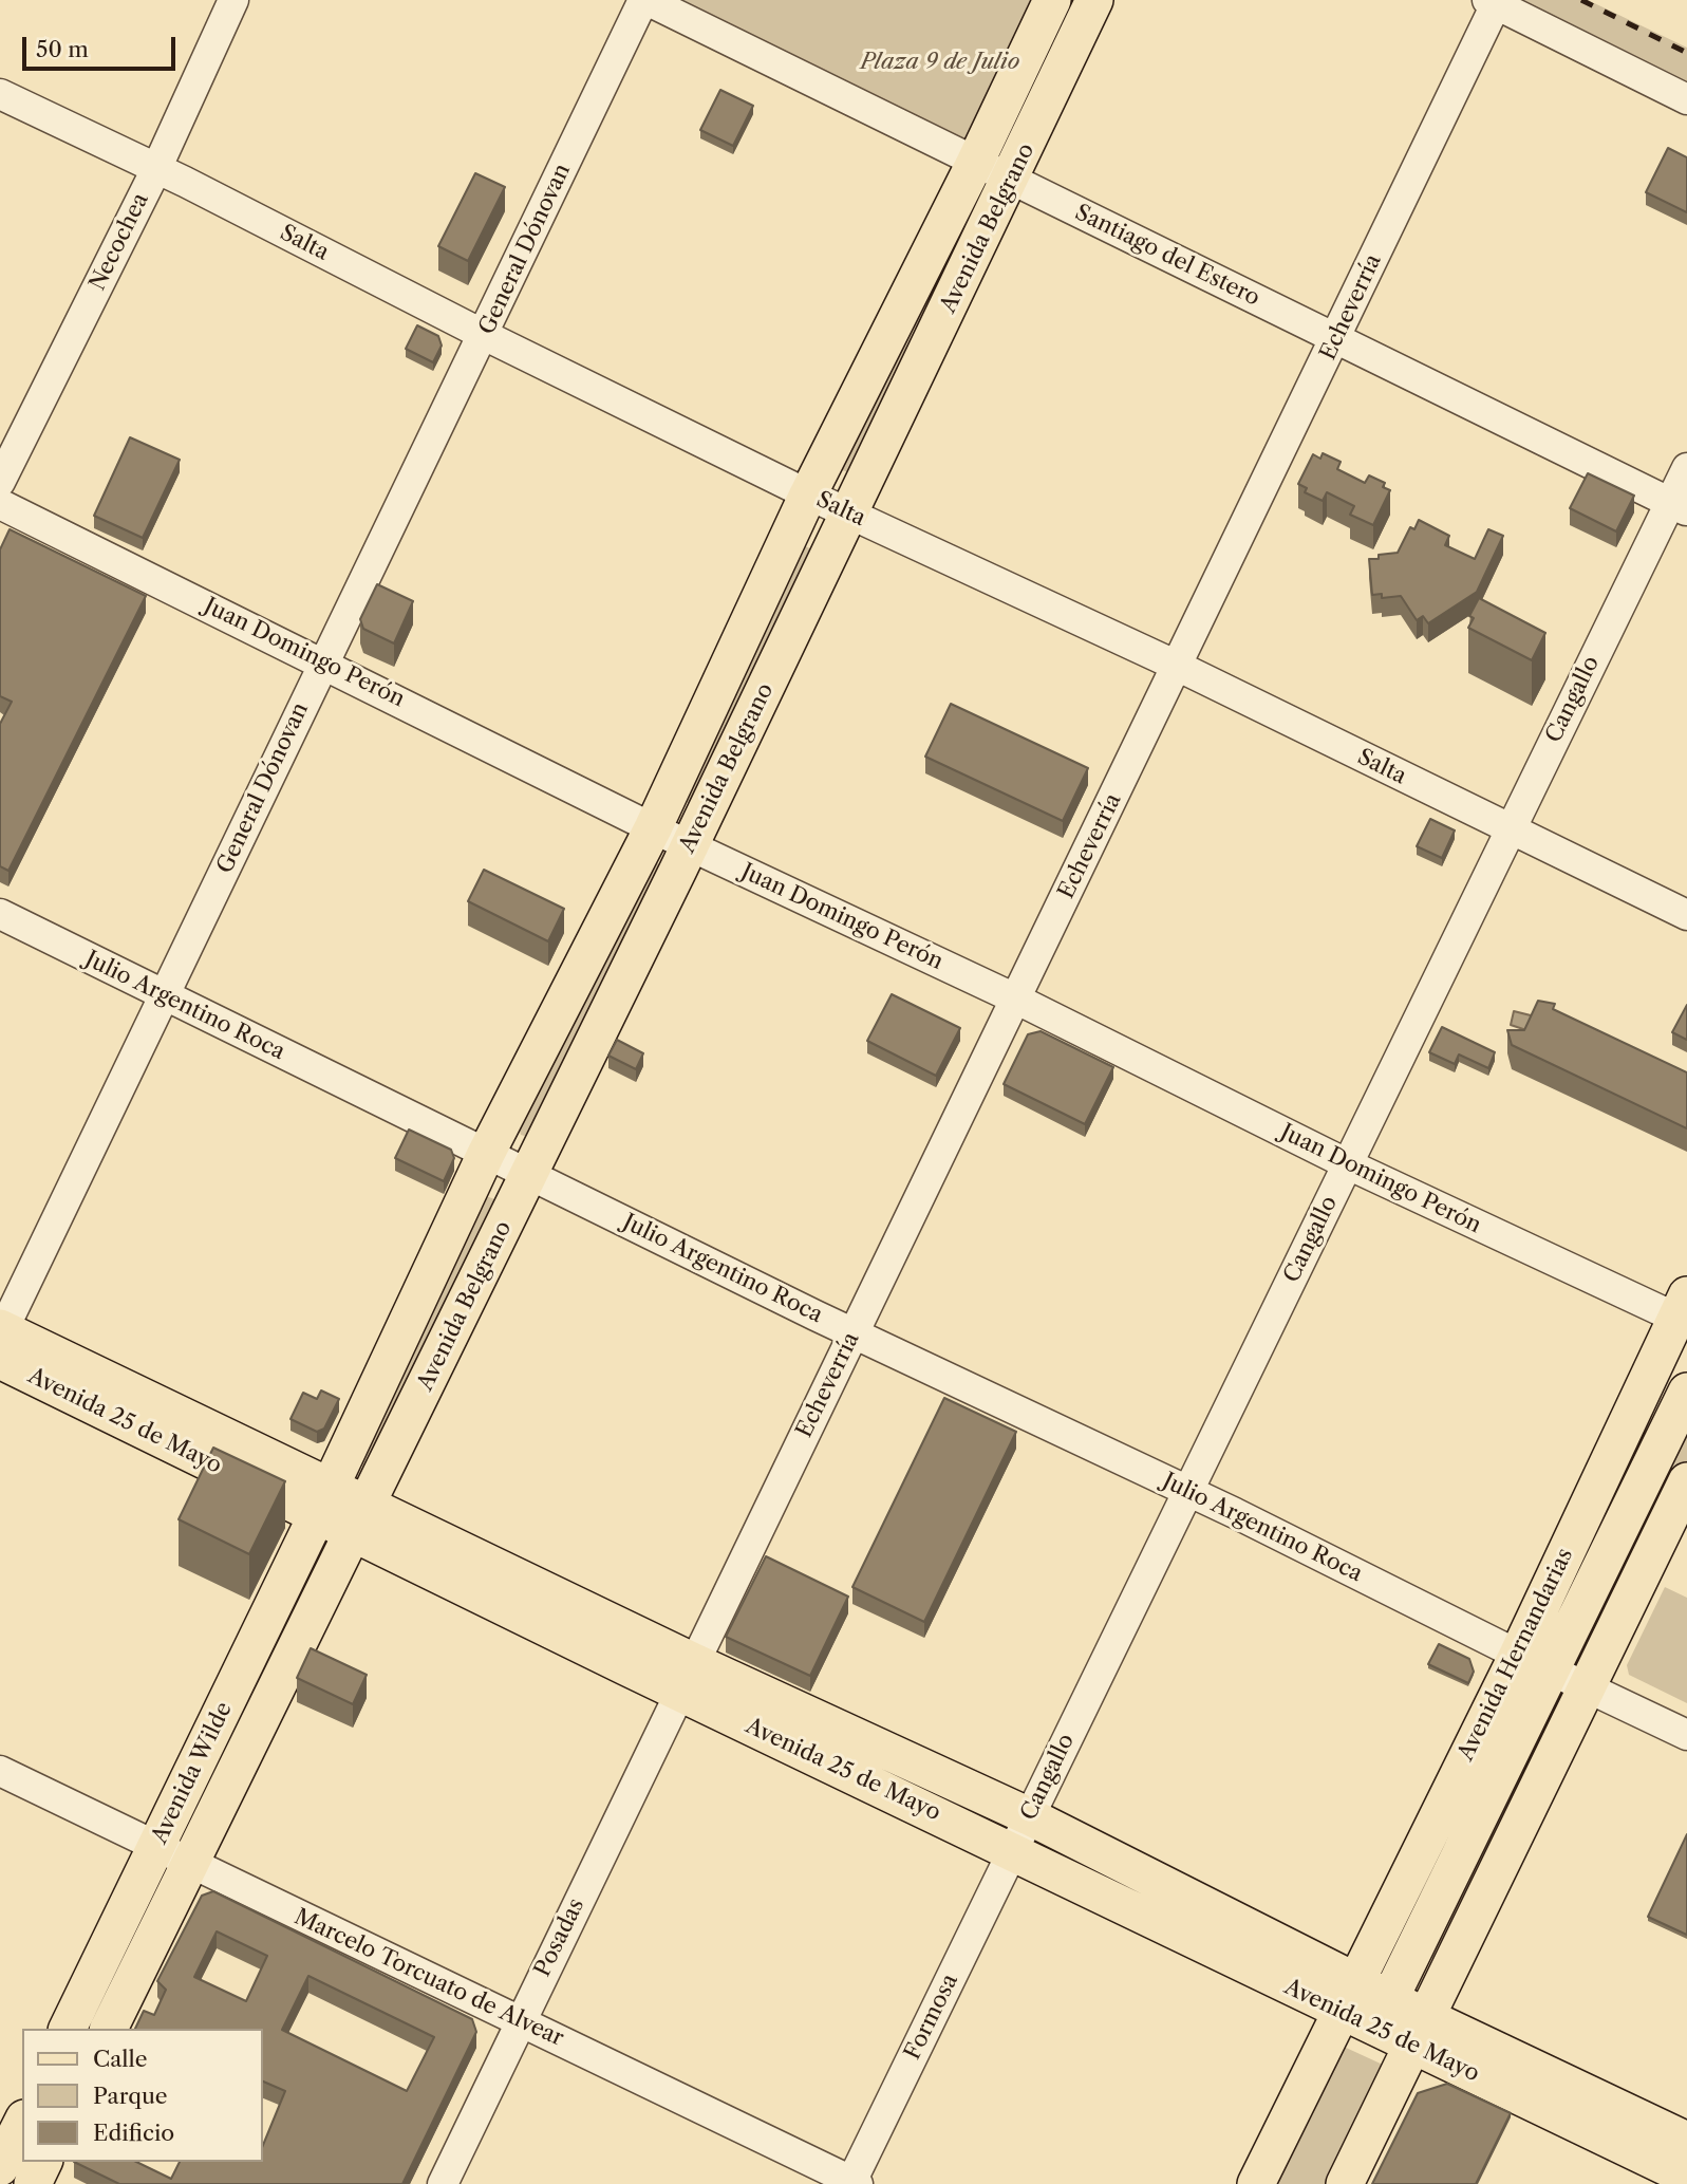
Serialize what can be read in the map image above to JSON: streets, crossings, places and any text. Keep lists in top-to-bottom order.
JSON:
{
  "streets": {
    "main road": [
      "Avenida Belgrano",
      "Avenida 25 de Mayo",
      "Avenida Hernandarias",
      "Avenida Wilde"
    ],
    "street": [
      "Necochea",
      "Salta",
      "General Dónovan",
      "Santiago del Estero",
      "Echeverría",
      "Juan Domingo Perón",
      "Cangallo",
      "Julio Argentino Roca",
      "Posadas",
      "Marcelo Torcuato de Alvear",
      "Formosa"
    ]
  },
  "crossings": [
    ["Avenida Belgrano", "Salta"],
    ["Avenida Belgrano", "Santiago del Estero"],
    ["Avenida Belgrano", "Juan Domingo Perón"],
    ["Avenida Belgrano", "Julio Argentino Roca"],
    ["Avenida Belgrano", "Avenida 25 de Mayo"],
    ["Avenida Belgrano", "Avenida Wilde"],
    ["Necochea", "Salta"],
    ["Salta", "General Dónovan"],
    ["Salta", "Echeverría"],
    ["Salta", "Cangallo"],
    ["General Dónovan", "Santiago del Estero"],
    ["General Dónovan", "Juan Domingo Perón"],
    ["General Dónovan", "Julio Argentino Roca"],
    ["General Dónovan", "Avenida 25 de Mayo"],
    ["Santiago del Estero", "Echeverría"],
    ["Santiago del Estero", "Cangallo"],
    ["Echeverría", "Juan Domingo Perón"],
    ["Echeverría", "Julio Argentino Roca"],
    ["Echeverría", "Avenida 25 de Mayo"],
    ["Echeverría", "Posadas"],
    ["Juan Domingo Perón", "Cangallo"],
    ["Juan Domingo Perón", "Avenida Hernandarias"],
    ["Cangallo", "Julio Argentino Roca"],
    ["Cangallo", "Avenida 25 de Mayo"],
    ["Cangallo", "Formosa"],
    ["Julio Argentino Roca", "Avenida Hernandarias"],
    ["Avenida 25 de Mayo", "Avenida Hernandarias"],
    ["Avenida 25 de Mayo", "Avenida Wilde"],
    ["Avenida 25 de Mayo", "Posadas"],
    ["Avenida 25 de Mayo", "Formosa"],
    ["Avenida Wilde", "Marcelo Torcuato de Alvear"],
    ["Posadas", "Marcelo Torcuato de Alvear"],
    ["Marcelo Torcuato de Alvear", "Formosa"]
  ],
  "parks": ["Plaza 9 de Julio"],
  "legend": ["Calle", "Parque", "Edificio"],
  "scale_bar": "50 m"
}
